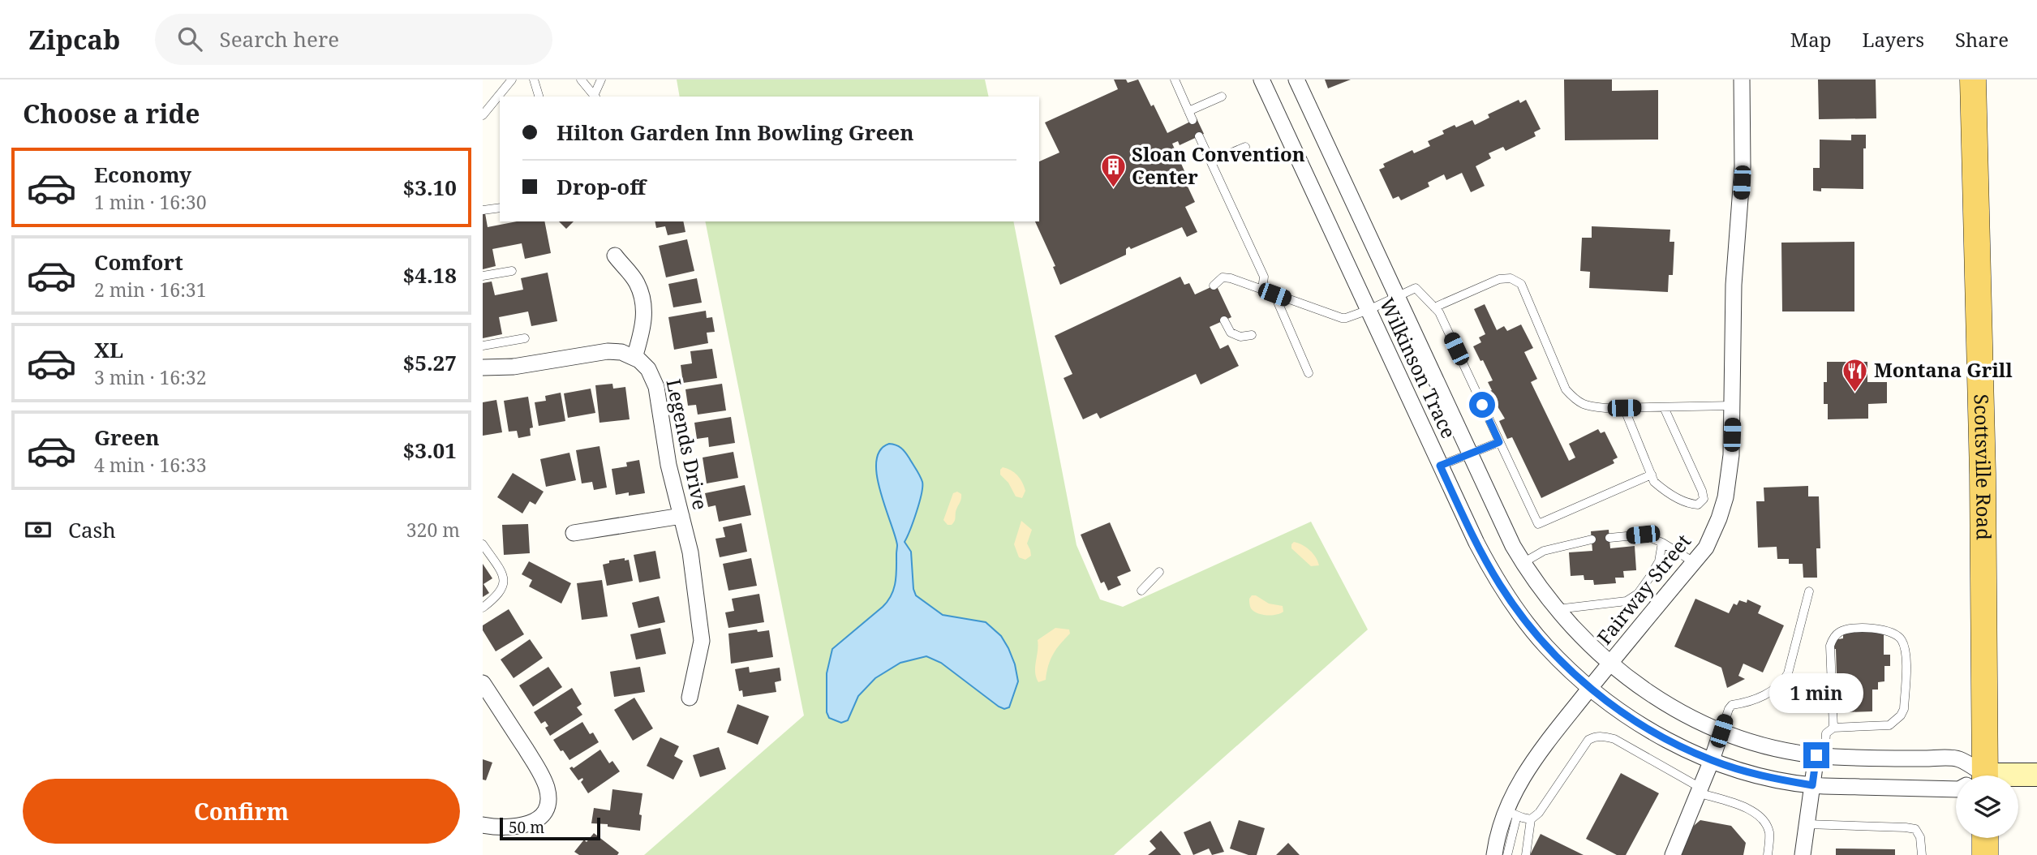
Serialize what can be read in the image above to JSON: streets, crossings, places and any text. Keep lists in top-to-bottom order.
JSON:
{
  "streets": {
    "main road": ["Scottsville Road"],
    "street": ["Wilkinson Trace", "Legends Drive", "Fairway Street"]
  },
  "crossings": [
    ["Wilkinson Trace", "Fairway Street"]
  ],
  "places": {
    "building": ["Sloan Convention Center"],
    "restaurant": ["Montana Grill"]
  },
  "scale_bar": "50 m",
  "page": {
    "header": "Zipcab",
    "search": "Search here",
    "nav": ["Map", "Layers", "Share"],
    "heading": "Choose a ride",
    "banner": ["Hilton Garden Inn Bowling Green", "Drop-off"],
    "list": [
      {
        "name": "Economy",
        "note": "1 min · 16:30",
        "value": "$3.10"
      },
      {
        "name": "Comfort",
        "note": "2 min · 16:31",
        "value": "$4.18"
      },
      {
        "name": "XL",
        "note": "3 min · 16:32",
        "value": "$5.27"
      },
      {
        "name": "Green",
        "note": "4 min · 16:33",
        "value": "$3.01"
      }
    ],
    "pay": ["Cash", "320 m"],
    "bubble": "1 min",
    "buttons": "Confirm",
    "scale": "50 m"
  }
}
